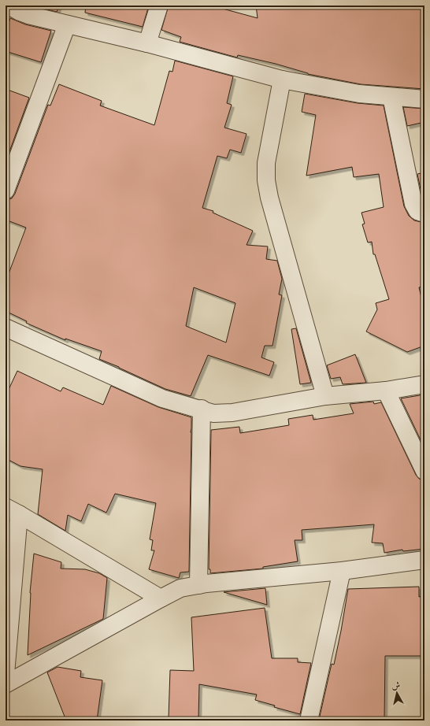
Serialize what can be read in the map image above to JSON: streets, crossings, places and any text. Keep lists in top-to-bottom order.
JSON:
{
  "north": "top"
}
